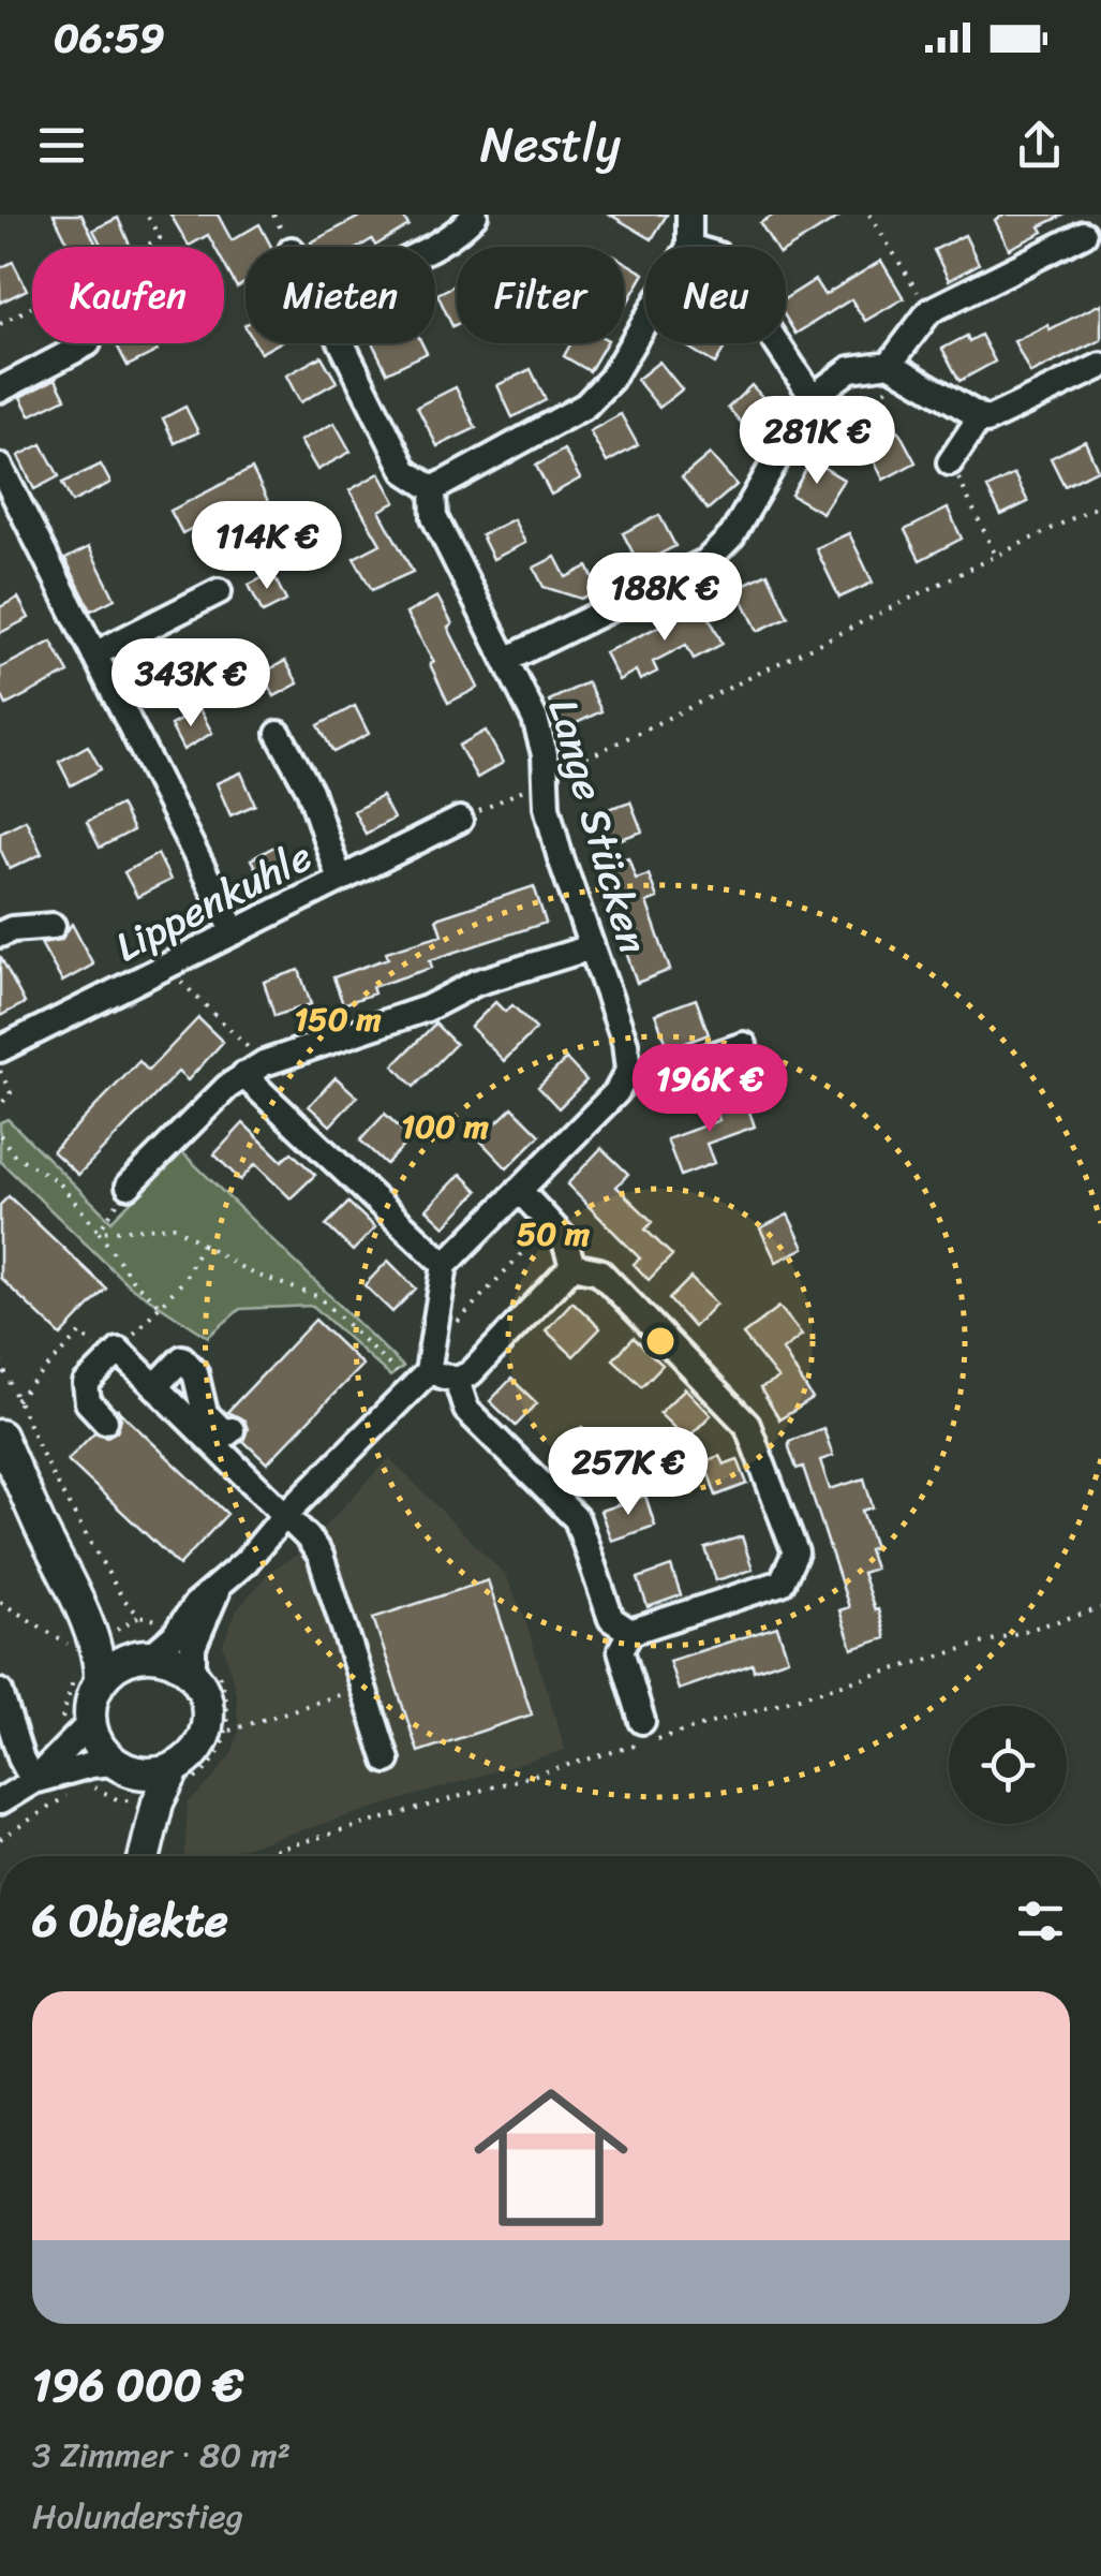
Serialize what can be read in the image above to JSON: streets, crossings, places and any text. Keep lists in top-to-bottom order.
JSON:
{
  "streets": {
    "street": ["Lange Stücken", "Lippenkuhle"]
  },
  "page": {
    "status": "06:59",
    "header": "Nestly",
    "chip": [
      "Kaufen",
      "Mieten",
      "Filter",
      "Neu"
    ],
    "price": [
      "281K €",
      "114K €",
      "188K €",
      "343K €",
      "196K €",
      "257K €"
    ],
    "heading": "6 Objekte",
    "list": [
      {
        "name": "196 000 €",
        "note": "3 Zimmer · 80 m² · Holunderstieg"
      }
    ]
  },
  "rings": ["150 m", "100 m", "50 m"]
}
